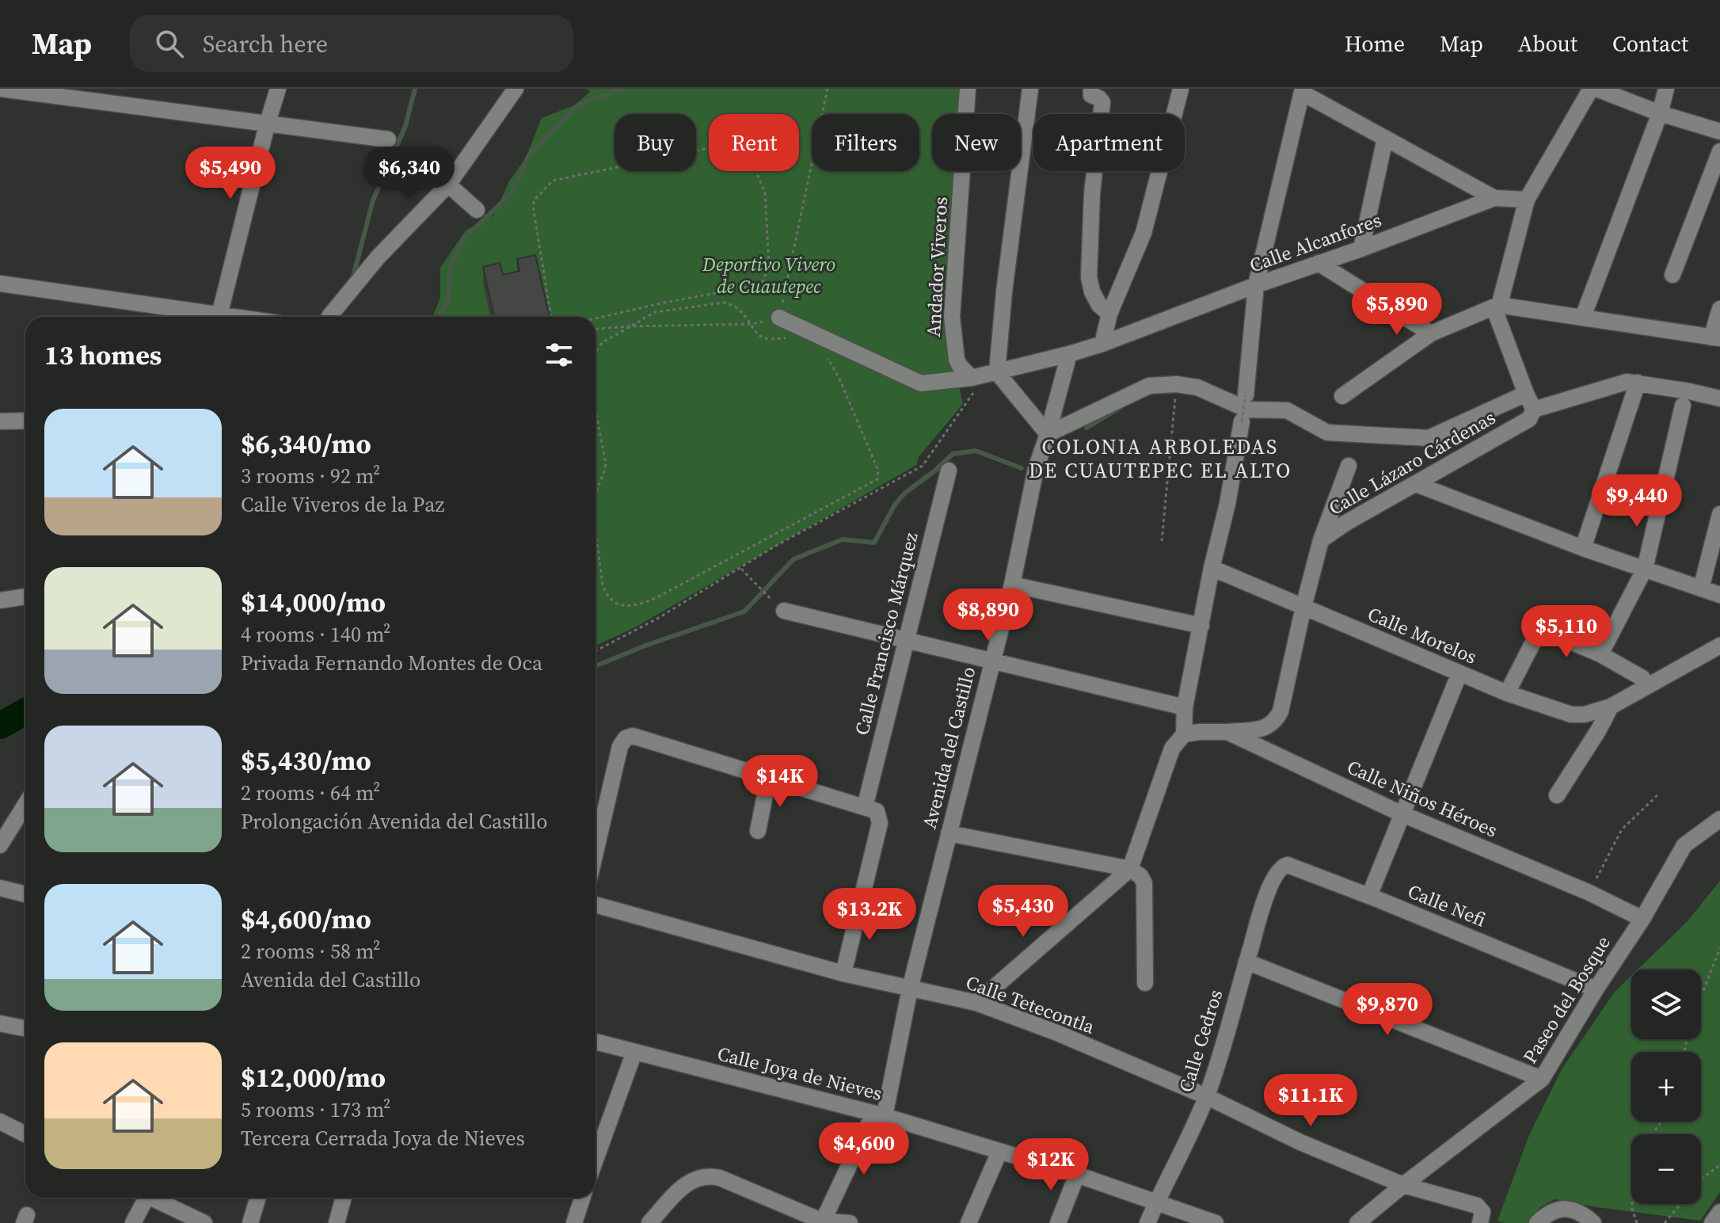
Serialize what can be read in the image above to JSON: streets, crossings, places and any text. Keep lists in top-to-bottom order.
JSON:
{
  "streets": {
    "street": [
      "Calle Alcanfores",
      "Andador Viveros",
      "Calle Lázaro Cárdenas",
      "Calle Francisco Márquez",
      "Calle Morelos",
      "Avenida del Castillo",
      "Calle Niños Héroes",
      "Calle Nefi",
      "Paseo del Bosque",
      "Calle Tetecontla",
      "Calle Cedros",
      "Calle Joya de Nieves"
    ]
  },
  "crossings": [
    ["Calle Alcanfores", "Avenida del Castillo"],
    ["Calle Lázaro Cárdenas", "Calle Morelos"],
    ["Calle Lázaro Cárdenas", "Calle Niños Héroes"],
    ["Avenida del Castillo", "Calle Tetecontla"],
    ["Avenida del Castillo", "Calle Joya de Nieves"],
    ["Calle Niños Héroes", "Paseo del Bosque"],
    ["Calle Nefi", "Paseo del Bosque"],
    ["Calle Nefi", "Calle Cedros"],
    ["Paseo del Bosque", "Calle Tetecontla"],
    ["Calle Tetecontla", "Calle Cedros"],
    ["Calle Cedros", "Calle Joya de Nieves"]
  ],
  "districts": ["COLONIA ARBOLEDAS DE CUAUTEPEC EL ALTO"],
  "parks": ["Deportivo Vivero de Cuautepec"],
  "page": {
    "header": "Map",
    "search": "Search here",
    "nav": [
      "Home",
      "Map",
      "About",
      "Contact"
    ],
    "chip": [
      "Buy",
      "Rent",
      "Filters",
      "New",
      "Apartment"
    ],
    "price": [
      "$5,490",
      "$6,340",
      "$5,890",
      "$9,440",
      "$8,890",
      "$5,110",
      "$14K",
      "$5,430",
      "$13.2K",
      "$9,870",
      "$11.1K",
      "$4,600",
      "$12K"
    ],
    "heading": "13 homes",
    "list": [
      {
        "name": "$6,340/mo",
        "note": "3 rooms · 92 m² · Calle Viveros de la Paz"
      },
      {
        "name": "$14,000/mo",
        "note": "4 rooms · 140 m² · Privada Fernando Montes de Oca"
      },
      {
        "name": "$5,430/mo",
        "note": "2 rooms · 64 m² · Prolongación Avenida del Castillo"
      },
      {
        "name": "$4,600/mo",
        "note": "2 rooms · 58 m² · Avenida del Castillo"
      },
      {
        "name": "$12,000/mo",
        "note": "5 rooms · 173 m² · Tercera Cerrada Joya de Nieves"
      }
    ],
    "map_buttons": ["+", "−"]
  }
}
